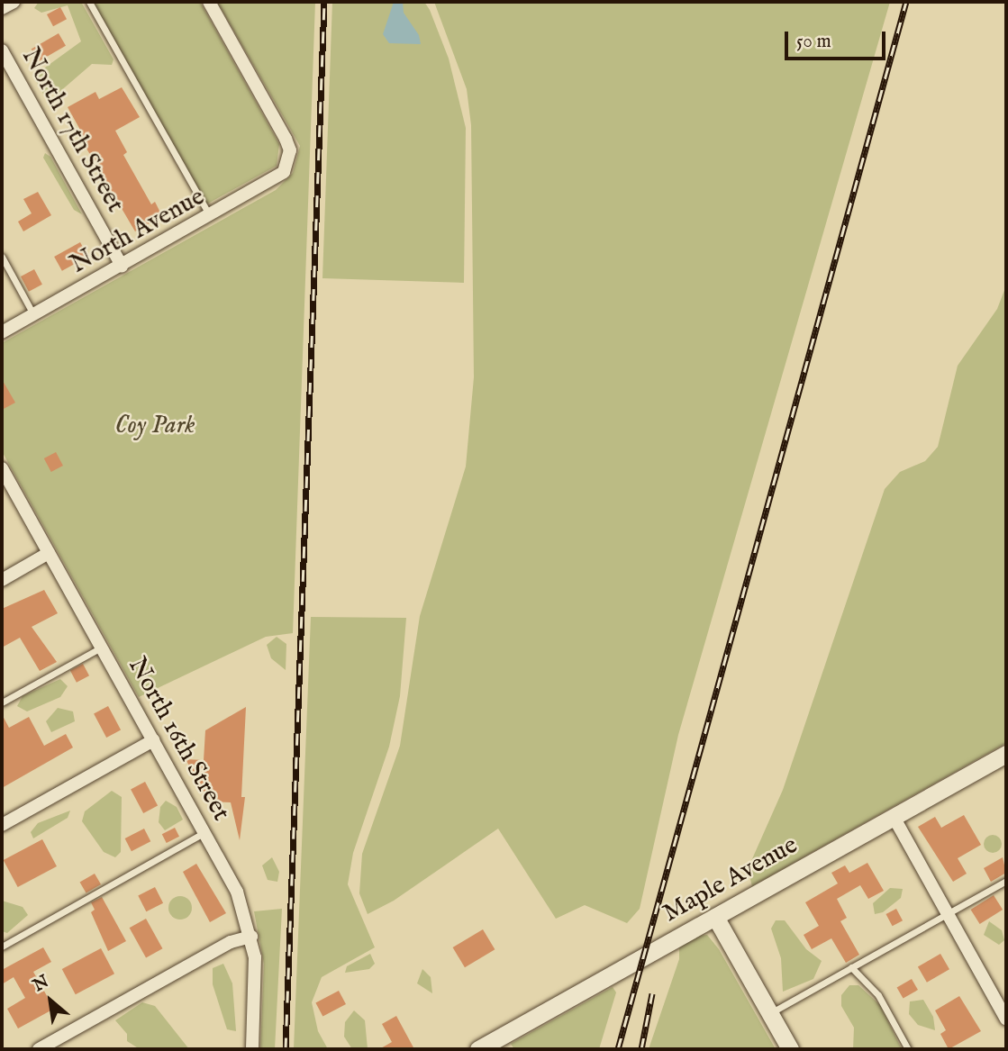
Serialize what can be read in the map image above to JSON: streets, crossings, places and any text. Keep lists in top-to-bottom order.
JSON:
{
  "streets": {
    "main road": ["Maple Avenue"],
    "street": ["North 17th Street", "North Avenue", "North 16th Street"]
  },
  "crossings": [
    ["North 17th Street", "North Avenue"]
  ],
  "parks": ["Coy Park"],
  "scale_bar": "50 m",
  "north": "top left"
}
